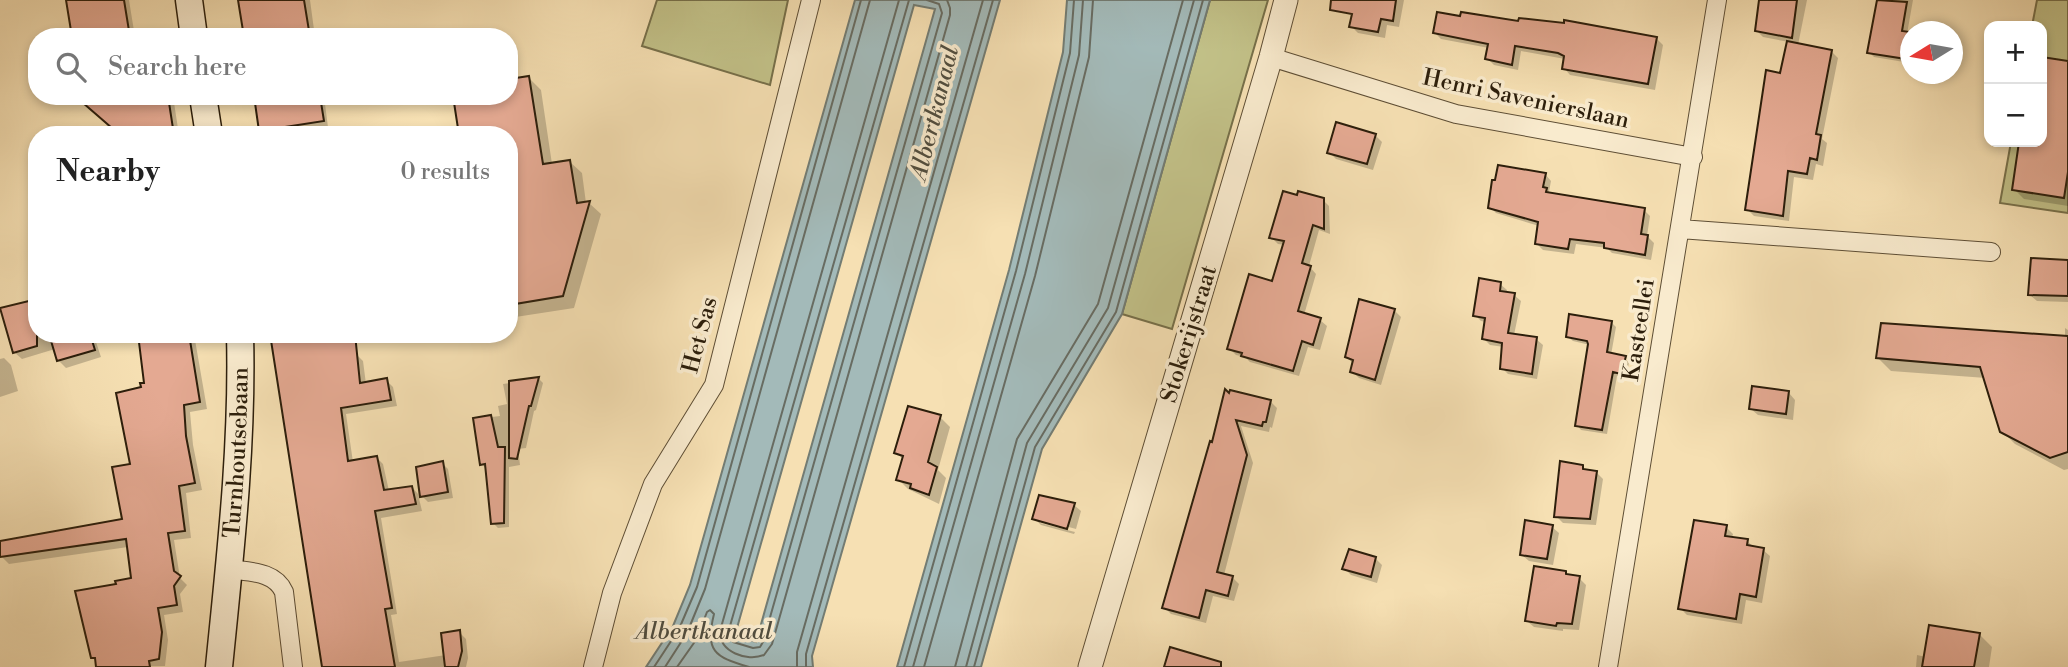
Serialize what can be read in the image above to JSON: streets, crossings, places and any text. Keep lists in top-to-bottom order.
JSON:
{
  "streets": {
    "main road": ["Turnhoutsebaan"],
    "street": [
      "Henri Savenierslaan",
      "Kasteellei",
      "Stokerijstraat",
      "Het Sas"
    ]
  },
  "crossings": [
    ["Henri Savenierslaan", "Kasteellei"],
    ["Henri Savenierslaan", "Stokerijstraat"]
  ],
  "water": ["Albertkanaal"],
  "north": "left",
  "page": {
    "map_buttons": ["+", "−"],
    "search": "Search here",
    "heading": ["Nearby", "0 results"]
  }
}
